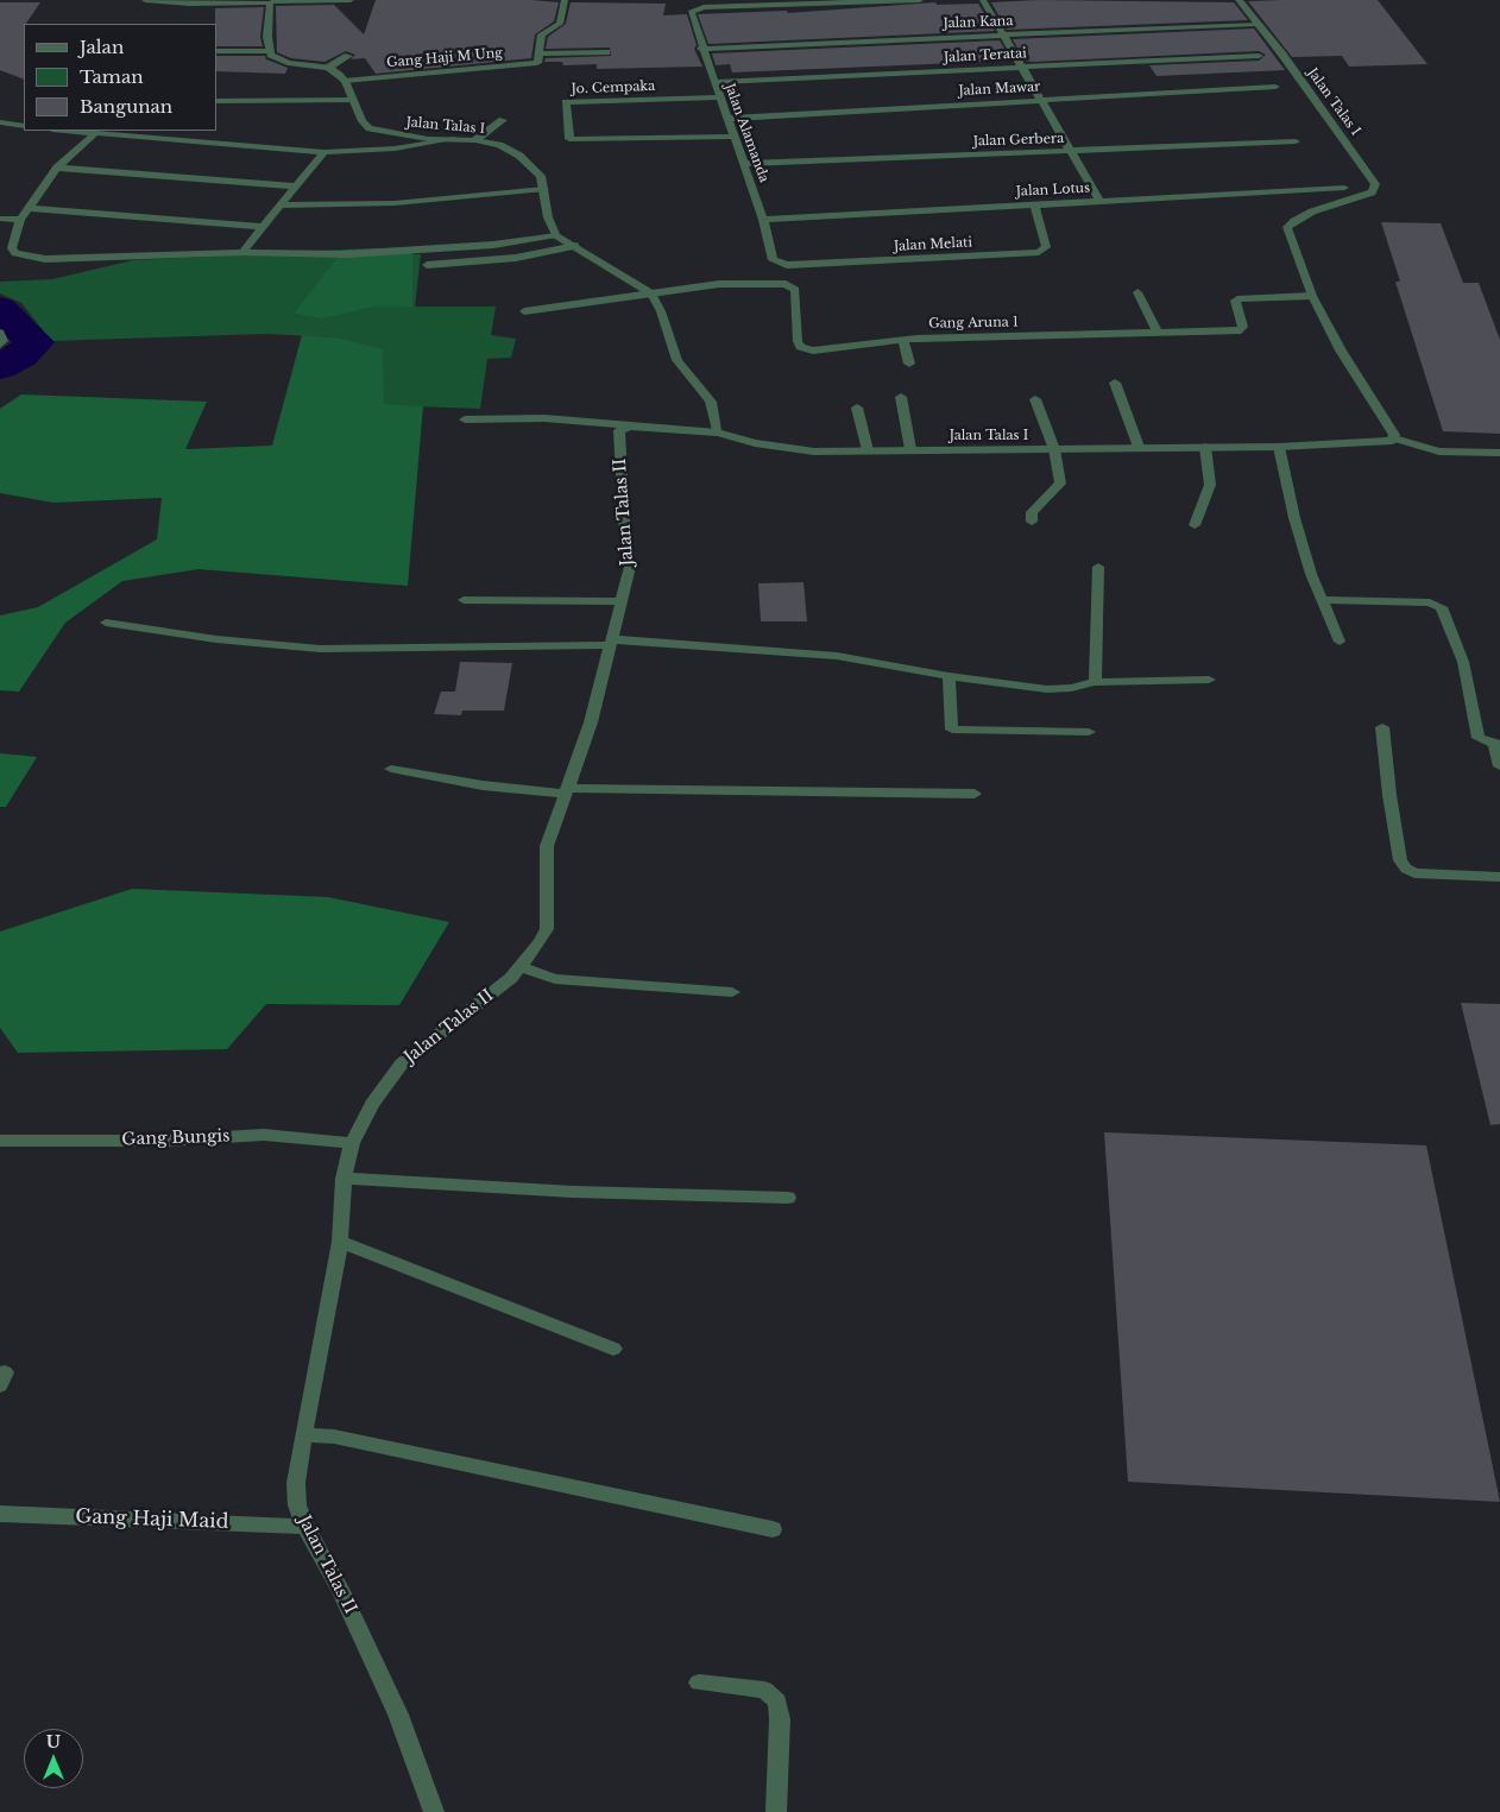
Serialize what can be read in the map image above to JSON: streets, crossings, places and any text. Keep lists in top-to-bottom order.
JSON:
{
  "streets": {
    "street": [
      "Jalan Kana",
      "Jalan Teratai",
      "Gang Haji M Ung",
      "Jo. Cempaka",
      "Jalan Mawar",
      "Jalan Talas I",
      "Jalan Alamanda",
      "Jalan Gerbera",
      "Jalan Lotus",
      "Jalan Melati",
      "Gang Aruna 1",
      "Jalan Talas II",
      "Gang Bungis",
      "Gang Haji Maid"
    ]
  },
  "crossings": [
    ["Jalan Kana", "Jalan Talas I"],
    ["Jalan Kana", "Jalan Alamanda"],
    ["Jalan Teratai", "Jalan Alamanda"],
    ["Gang Haji M Ung", "Jalan Talas I"],
    ["Jo. Cempaka", "Jalan Alamanda"],
    ["Jalan Mawar", "Jalan Alamanda"],
    ["Jalan Talas I", "Gang Aruna 1"],
    ["Jalan Alamanda", "Jalan Gerbera"],
    ["Jalan Alamanda", "Jalan Lotus"],
    ["Jalan Alamanda", "Jalan Melati"],
    ["Jalan Lotus", "Jalan Melati"],
    ["Jalan Talas II", "Gang Bungis"],
    ["Jalan Talas II", "Gang Haji Maid"]
  ],
  "legend": ["Jalan", "Taman", "Bangunan"],
  "north": "top"
}
